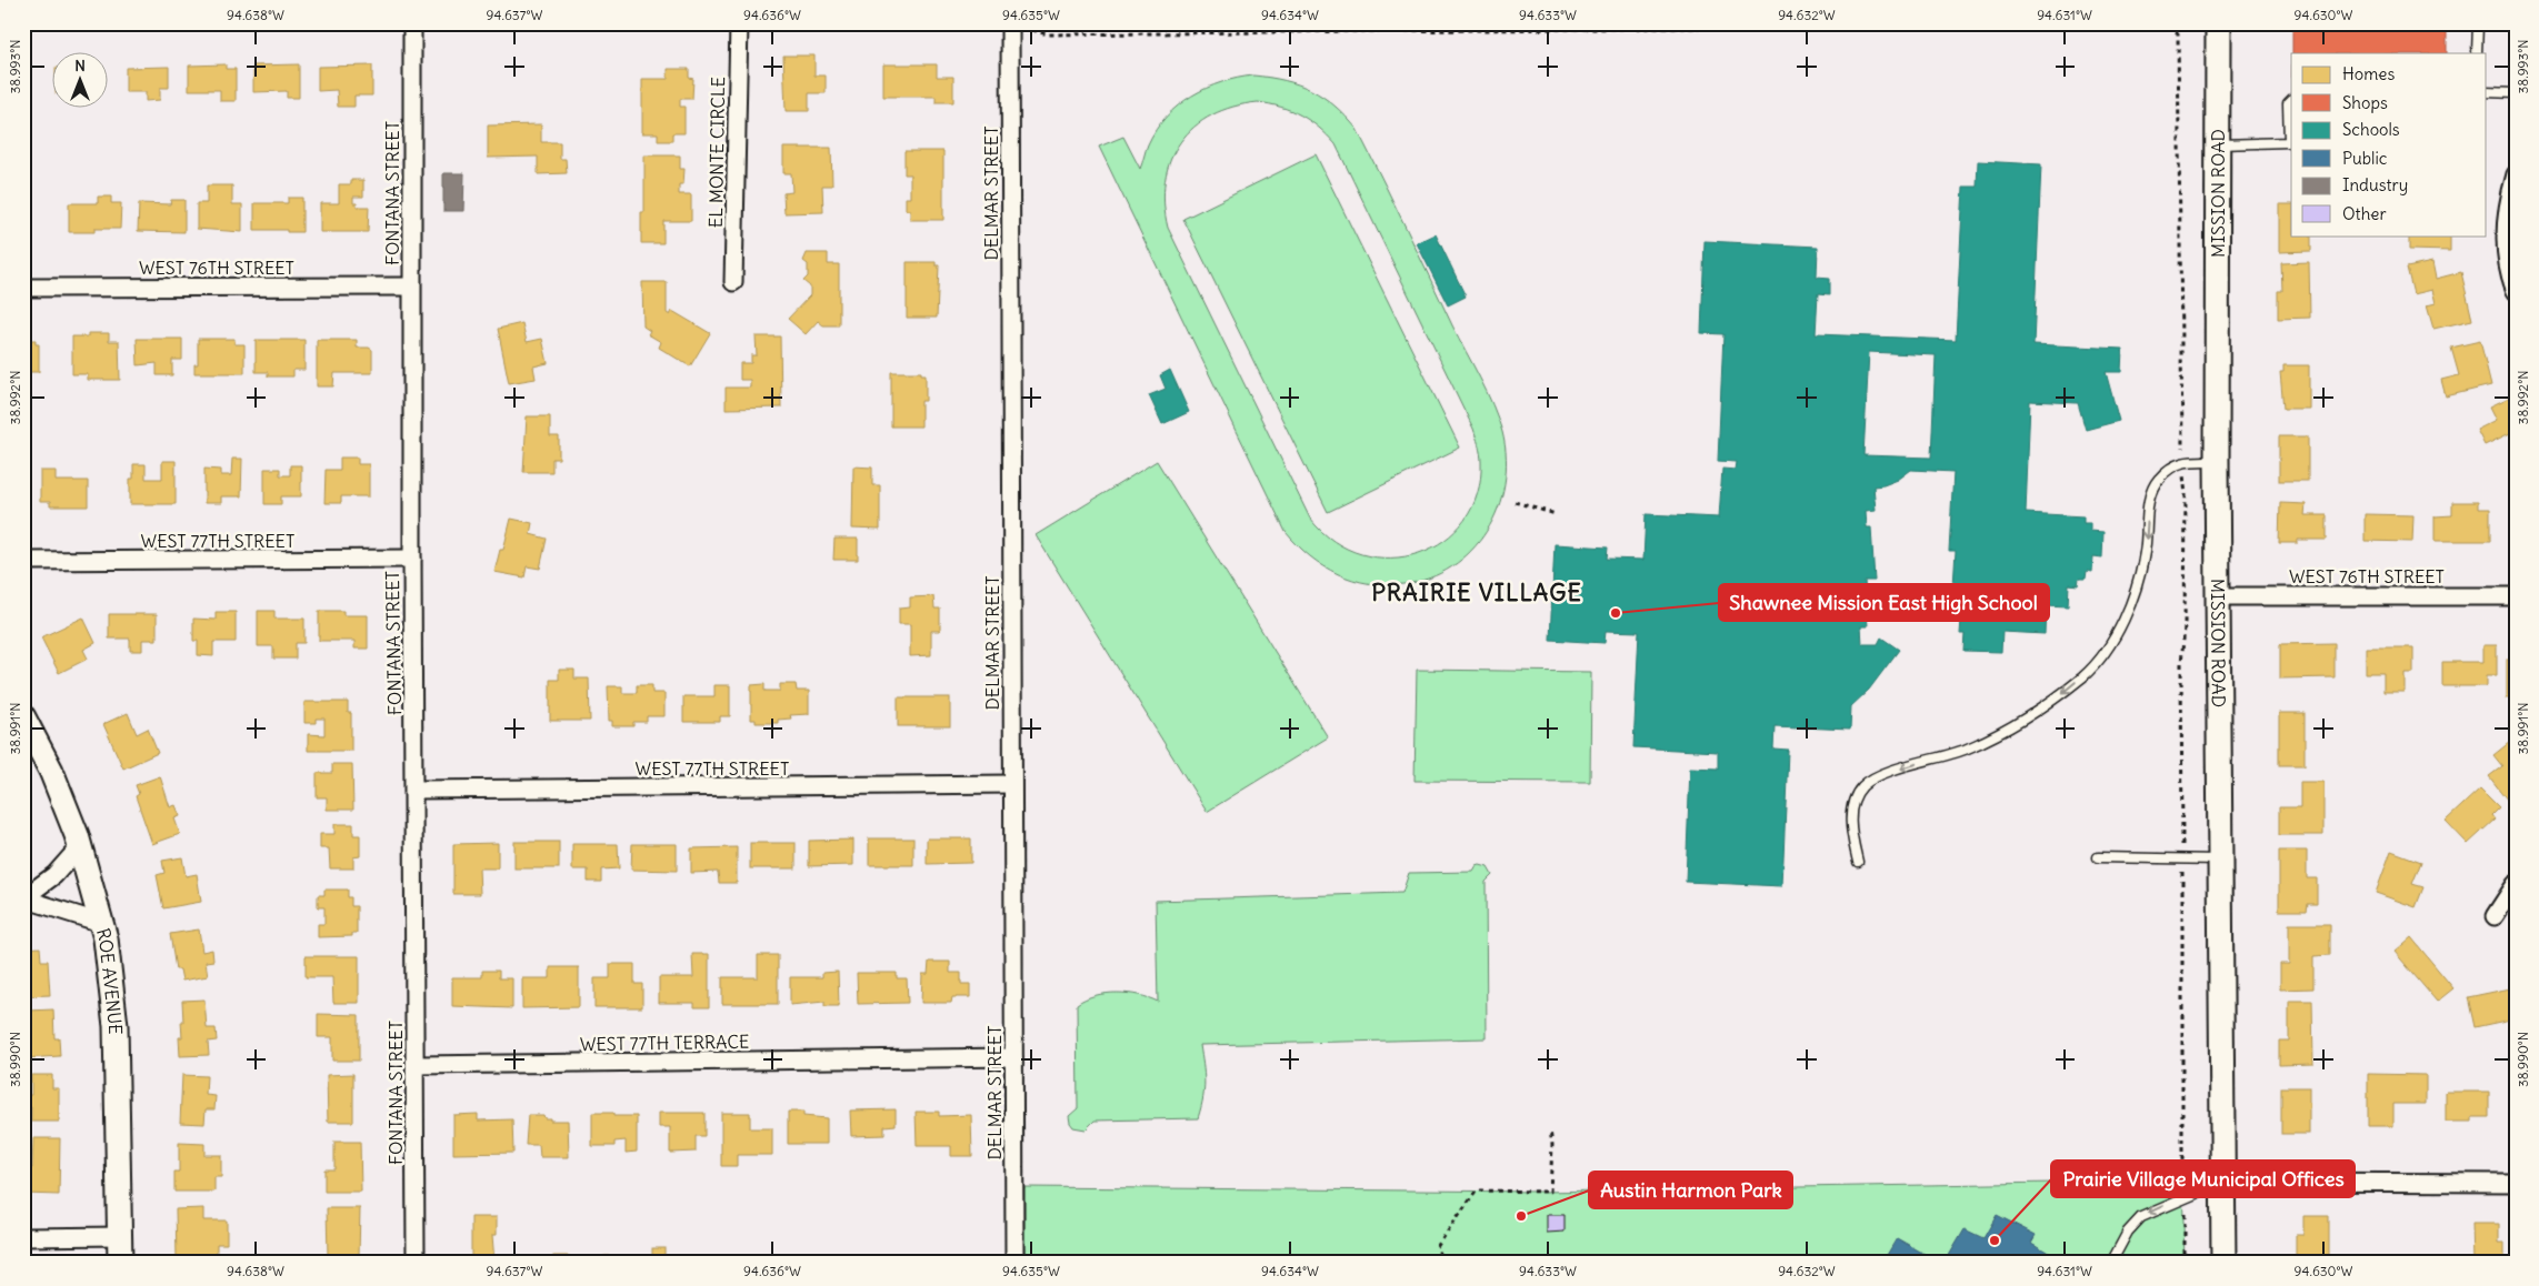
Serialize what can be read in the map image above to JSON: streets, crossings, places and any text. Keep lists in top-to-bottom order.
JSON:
{
  "streets": {
    "main road": ["MISSION ROAD", "ROE AVENUE"],
    "street": [
      "EL MONTE CIRCLE",
      "FONTANA STREET",
      "DELMAR STREET",
      "WEST 76TH STREET",
      "WEST 77TH STREET",
      "WEST 77TH TERRACE"
    ]
  },
  "crossings": [
    ["FONTANA STREET", "WEST 76TH STREET"],
    ["FONTANA STREET", "WEST 77TH STREET"],
    ["FONTANA STREET", "WEST 77TH TERRACE"],
    ["DELMAR STREET", "WEST 77TH STREET"],
    ["DELMAR STREET", "WEST 77TH TERRACE"],
    ["MISSION ROAD", "WEST 76TH STREET"]
  ],
  "districts": ["PRAIRIE VILLAGE"],
  "places": ["Shawnee Mission East High School", "Austin Harmon Park", "Prairie Village Municipal Offices"],
  "legend": [
    "Homes",
    "Shops",
    "Schools",
    "Public",
    "Industry",
    "Other"
  ],
  "north": "top",
  "coordinates": [
    "94.638°W",
    "94.637°W",
    "94.636°W",
    "94.635°W",
    "94.634°W",
    "94.633°W",
    "94.632°W",
    "94.631°W",
    "94.630°W",
    "38.993°N",
    "38.992°N",
    "38.991°N",
    "38.990°N"
  ]
}
